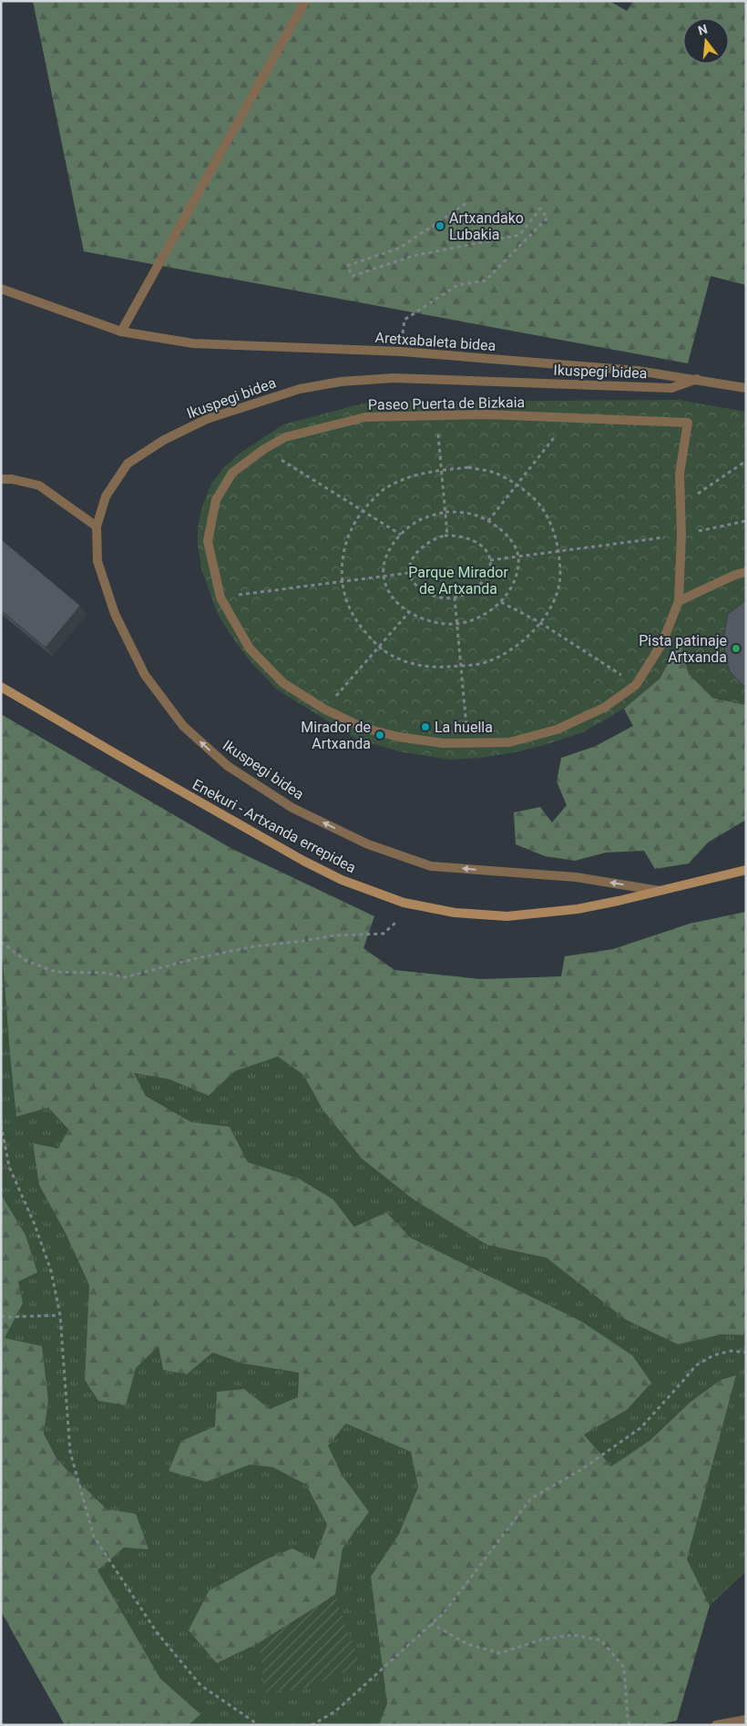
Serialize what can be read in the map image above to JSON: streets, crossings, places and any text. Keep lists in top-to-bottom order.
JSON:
{
  "streets": {
    "street": [
      "Aretxabaleta bidea",
      "Ikuspegi bidea",
      "Paseo Puerta de Bizkaia",
      "Enekuri - Artxanda errepidea"
    ]
  },
  "crossings": [
    ["Aretxabaleta bidea", "Ikuspegi bidea"],
    ["Ikuspegi bidea", "Enekuri - Artxanda errepidea"]
  ],
  "one_way": ["Ikuspegi bidea"],
  "parks": ["Parque Mirador de Artxanda"],
  "places": [
    "Artxandako Lubakia",
    "Pista patinaje Artxanda",
    "La huella",
    "Mirador de Artxanda"
  ],
  "north": "top"
}
